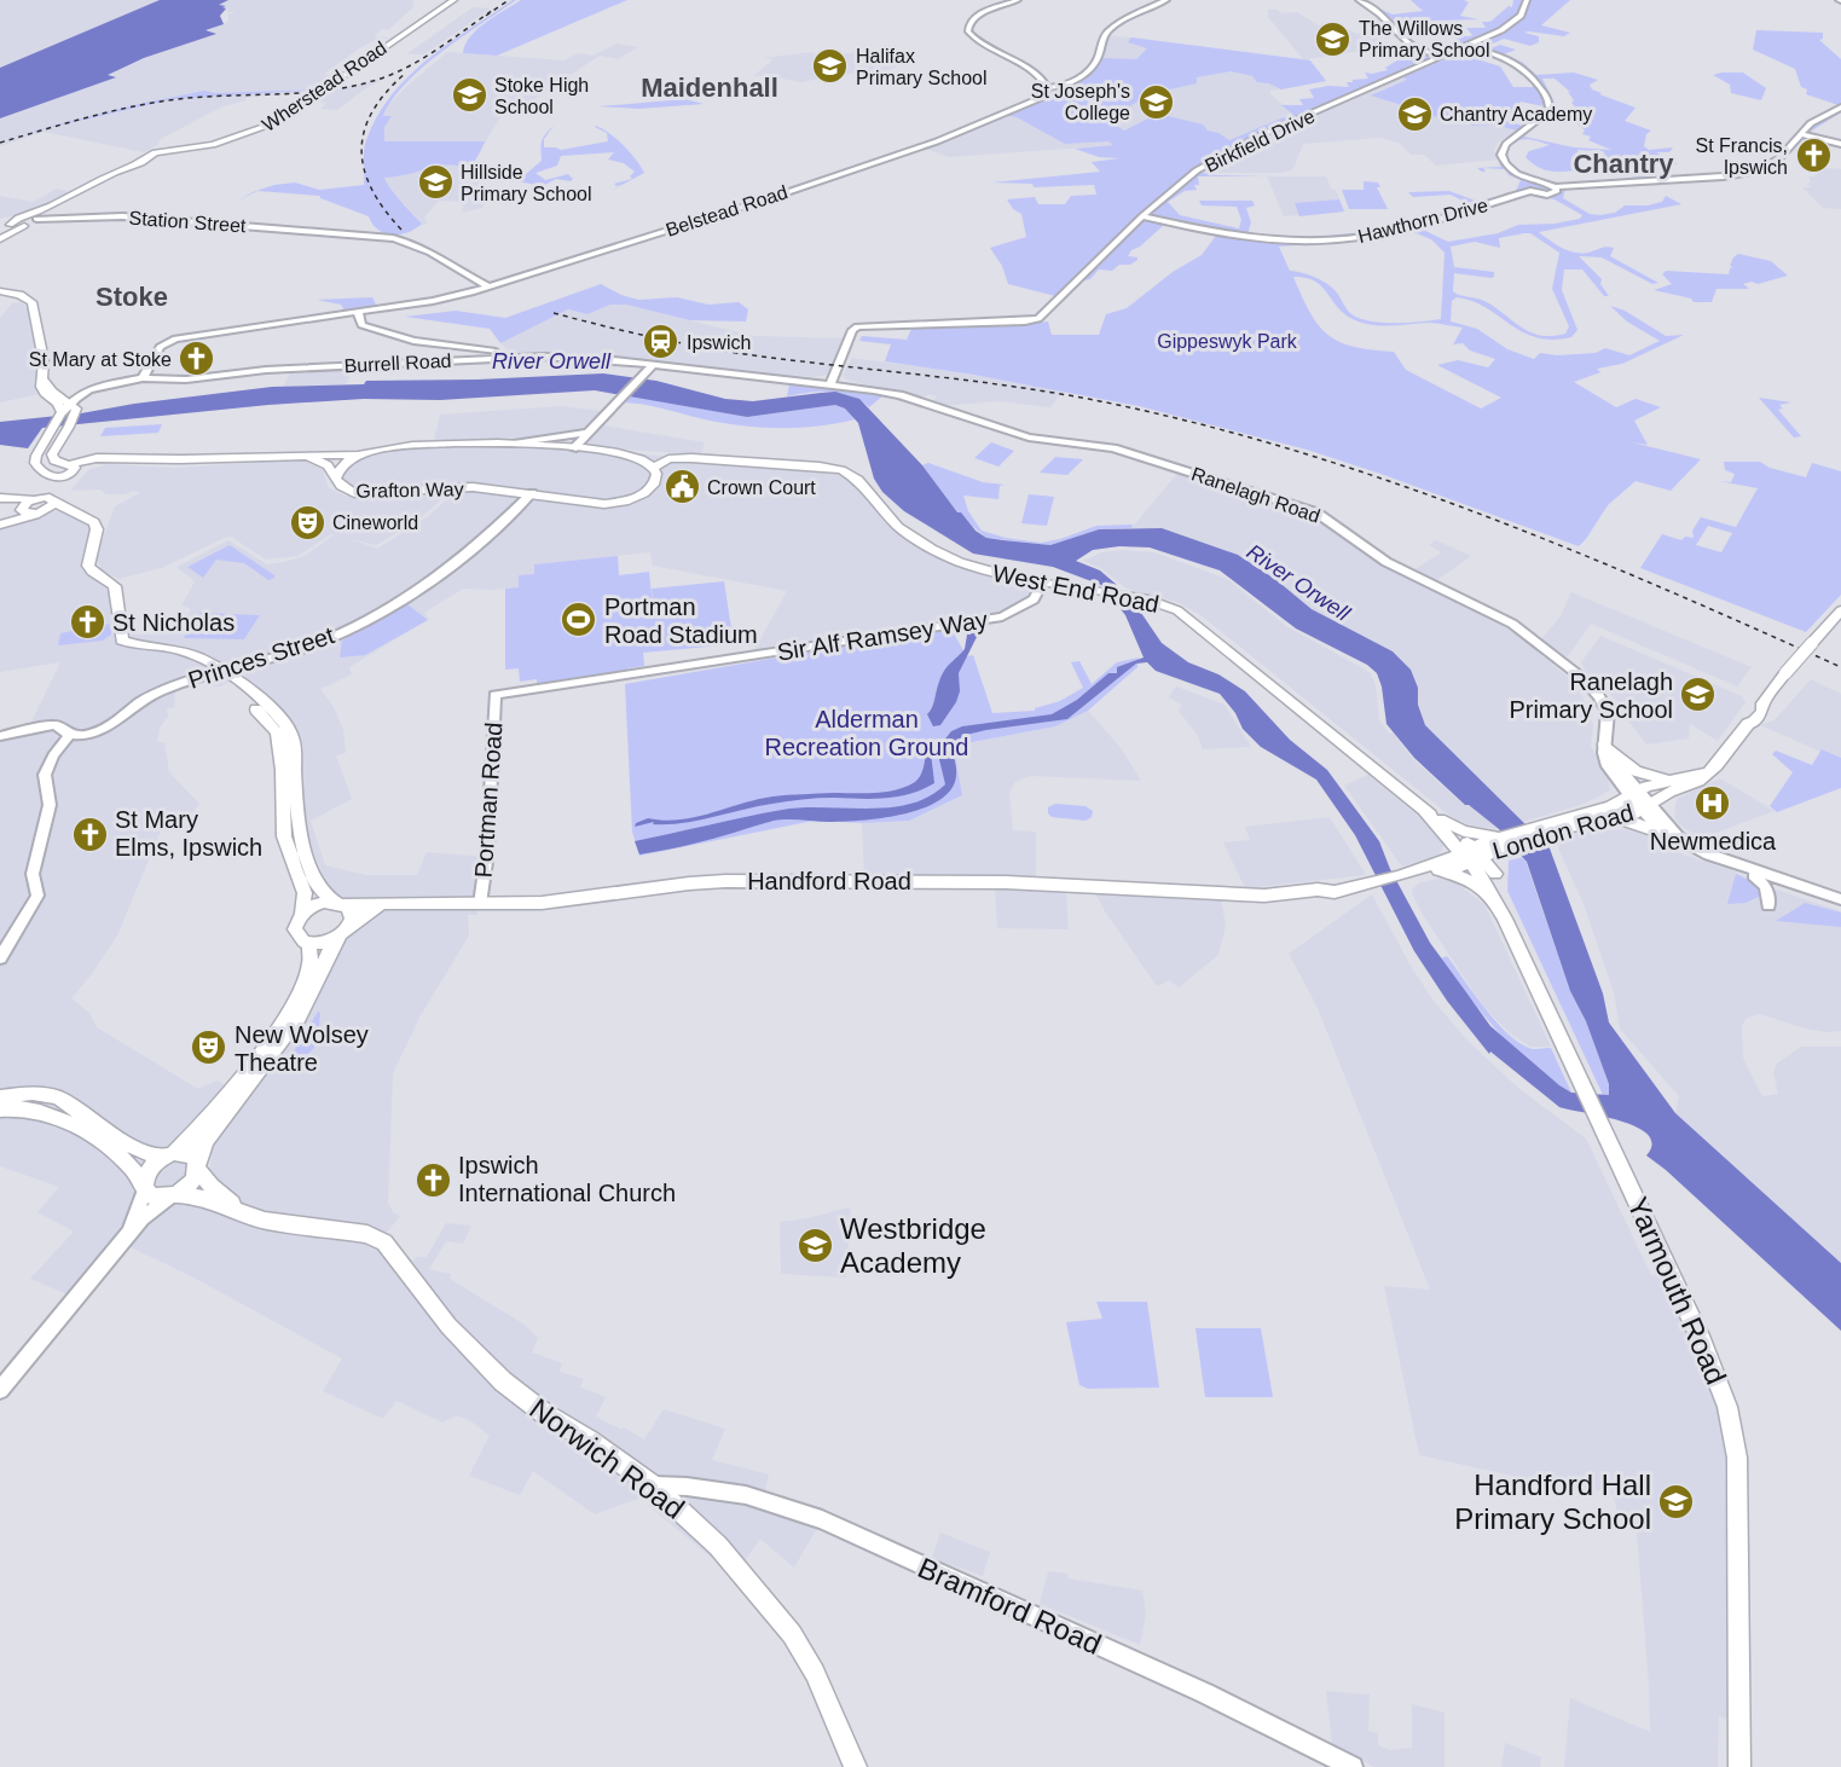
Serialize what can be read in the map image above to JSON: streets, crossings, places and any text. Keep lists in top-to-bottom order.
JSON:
{
  "streets": {
    "main road": [
      "Wherstead Road",
      "Grafton Way",
      "West End Road",
      "London Road",
      "Handford Road",
      "Yarmouth Road",
      "Norwich Road"
    ],
    "street": [
      "Birkfield Drive",
      "Belstead Road",
      "Hawthorn Drive",
      "Station Street",
      "Burrell Road",
      "Ranelagh Road",
      "Sir Alf Ramsey Way",
      "Princes Street",
      "Portman Road",
      "Bramford Road"
    ]
  },
  "crossings": [
    ["Birkfield Drive", "Hawthorn Drive"],
    ["Birkfield Drive", "Ranelagh Road"],
    ["Belstead Road", "Station Street"],
    ["Belstead Road", "Burrell Road"],
    ["Burrell Road", "Ranelagh Road"],
    ["Grafton Way", "West End Road"],
    ["Grafton Way", "Princes Street"],
    ["Ranelagh Road", "London Road"],
    ["West End Road", "Sir Alf Ramsey Way"],
    ["West End Road", "London Road"],
    ["West End Road", "Yarmouth Road"],
    ["Sir Alf Ramsey Way", "Portman Road"],
    ["Portman Road", "Handford Road"],
    ["London Road", "Handford Road"],
    ["London Road", "Yarmouth Road"],
    ["Norwich Road", "Bramford Road"]
  ],
  "districts": ["Maidenhall", "Chantry", "Stoke"],
  "water": ["River Orwell"],
  "parks": ["Gippeswyk Park", "Alderman Recreation Ground"],
  "places": {
    "school or university": [
      "The Willows Primary School",
      "Halifax Primary School",
      "Stoke High School",
      "St Joseph's College",
      "Chantry Academy",
      "Hillside Primary School",
      "Ranelagh Primary School",
      "Westbridge Academy",
      "Handford Hall Primary School"
    ],
    "church": [
      "St Francis, Ipswich",
      "St Mary at Stoke",
      "St Nicholas",
      "St Mary Elms, Ipswich",
      "Ipswich International Church"
    ],
    "station": ["Ipswich"],
    "public building": ["Crown Court"],
    "theatre": ["Cineworld", "New Wolsey Theatre"],
    "sports": ["Portman Road Stadium"],
    "hospital": ["Newmedica"]
  }
}
